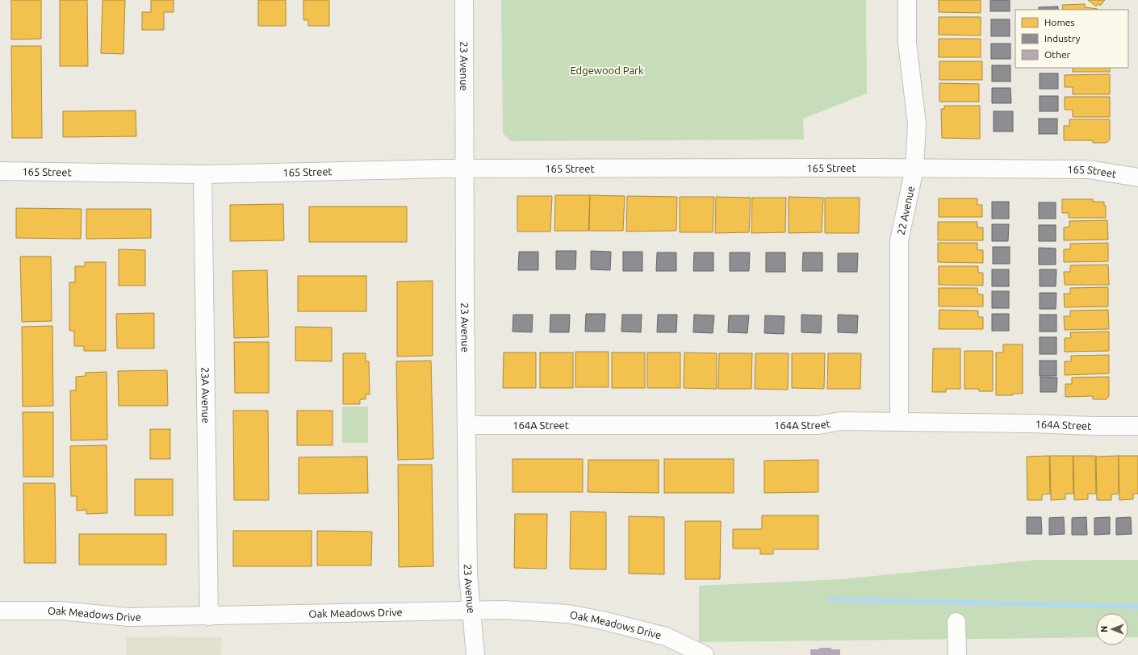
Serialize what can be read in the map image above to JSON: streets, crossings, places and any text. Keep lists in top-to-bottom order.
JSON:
{
  "streets": {
    "street": [
      "23 Avenue",
      "165 Street",
      "22 Avenue",
      "23A Avenue",
      "164A Street",
      "Oak Meadows Drive"
    ]
  },
  "crossings": [
    ["23 Avenue", "165 Street"],
    ["23 Avenue", "164A Street"],
    ["23 Avenue", "Oak Meadows Drive"],
    ["165 Street", "22 Avenue"],
    ["165 Street", "23A Avenue"],
    ["22 Avenue", "164A Street"],
    ["23A Avenue", "Oak Meadows Drive"]
  ],
  "parks": ["Edgewood Park"],
  "legend": ["Homes", "Industry", "Other"],
  "north": "left"
}
